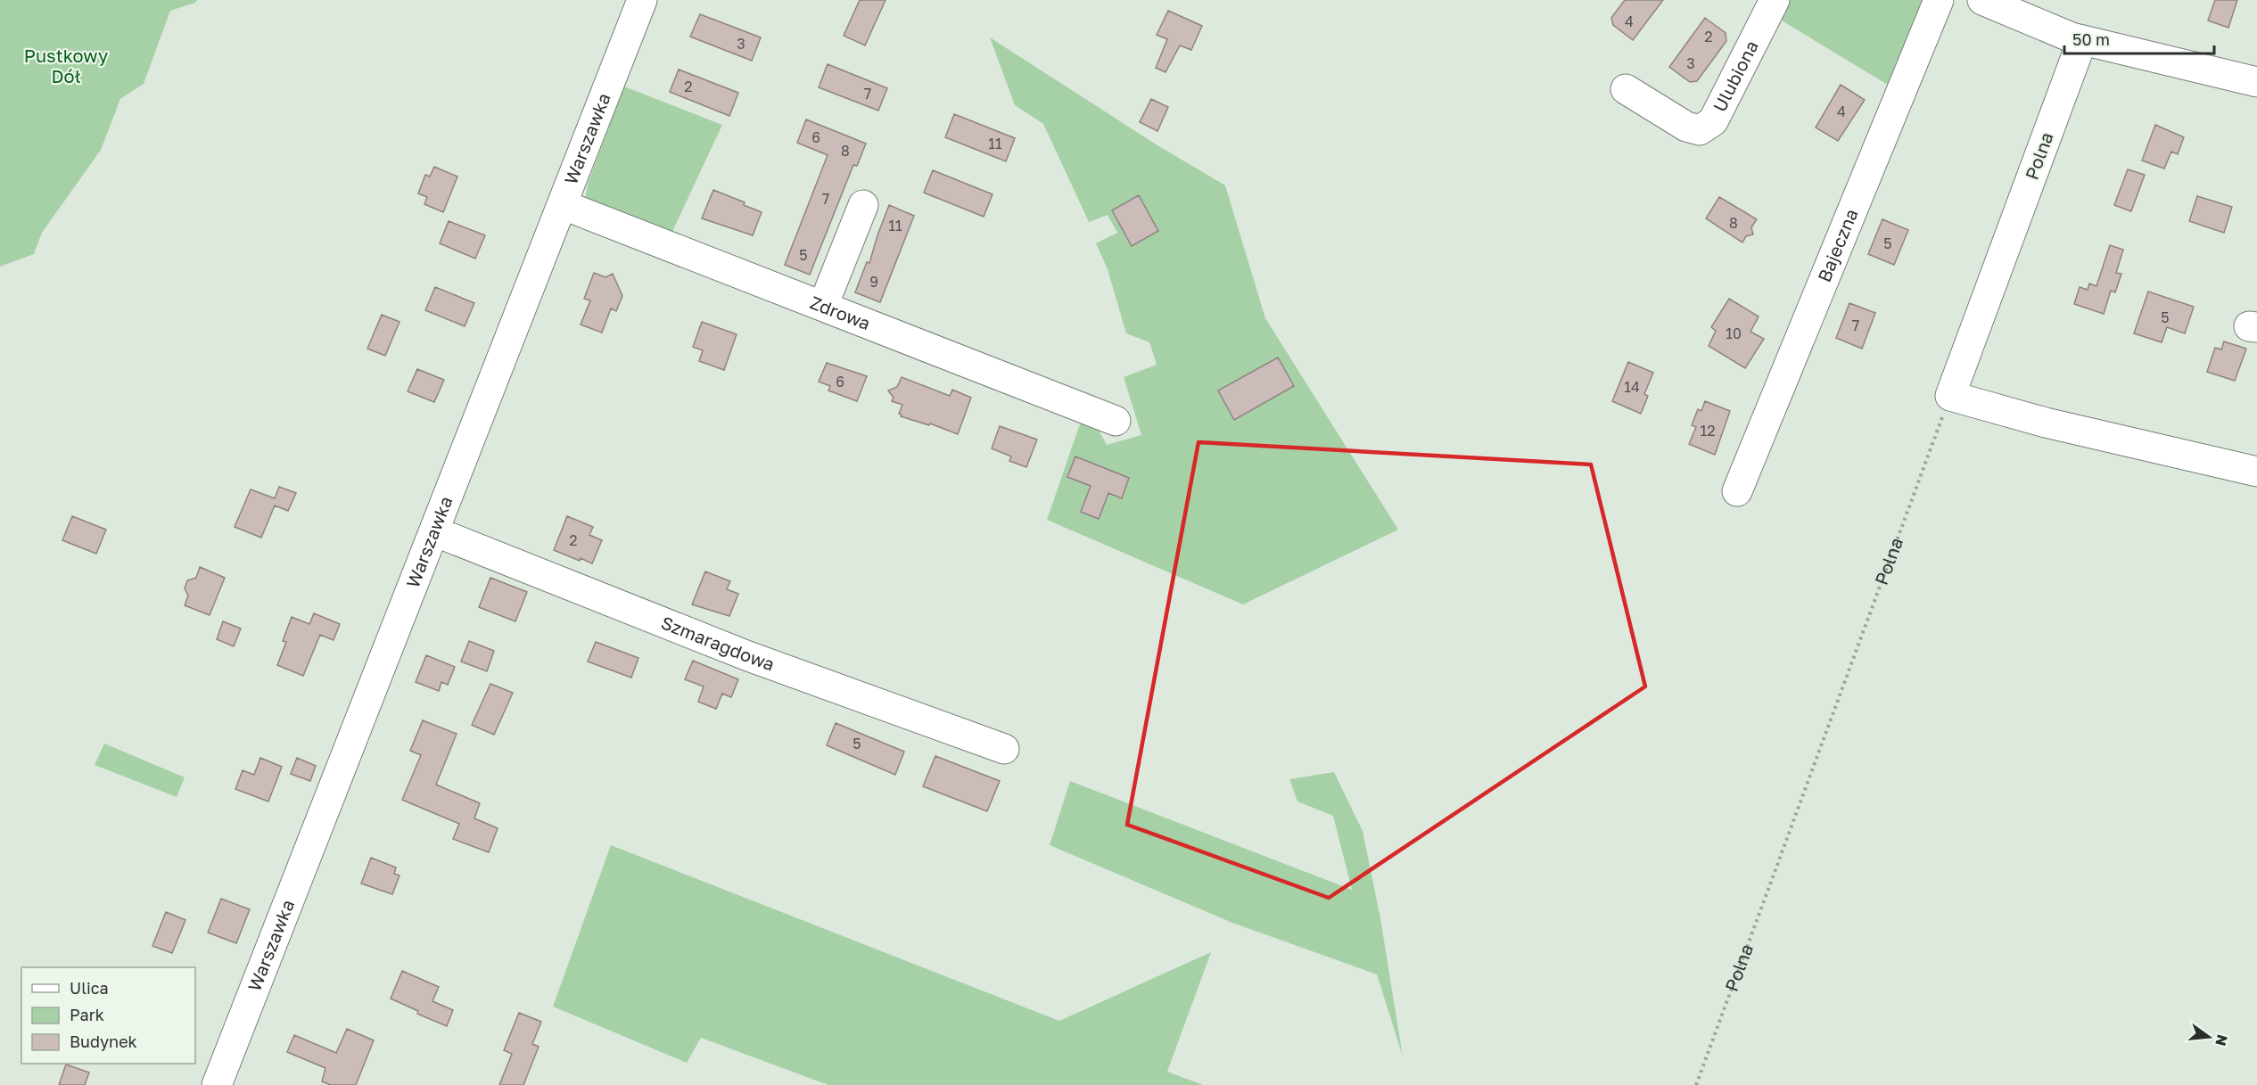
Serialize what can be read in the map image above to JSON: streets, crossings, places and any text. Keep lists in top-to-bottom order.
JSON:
{
  "streets": {
    "street": [
      "Ulubiona",
      "Warszawka",
      "Polna",
      "Bajeczna",
      "Zdrowa",
      "Szmaragdowa"
    ]
  },
  "crossings": [
    ["Warszawka", "Zdrowa"],
    ["Warszawka", "Szmaragdowa"]
  ],
  "parks": ["Pustkowy Dół"],
  "house_numbers": [
    "4",
    "2",
    "3",
    "3",
    "2",
    "7",
    "4",
    "6",
    "11",
    "8",
    "7",
    "8",
    "11",
    "5",
    "5",
    "9",
    "5",
    "7",
    "10",
    "6",
    "14",
    "12",
    "2",
    "5"
  ],
  "legend": ["Ulica", "Park", "Budynek"],
  "scale_bar": "50 m",
  "north": "right"
}
